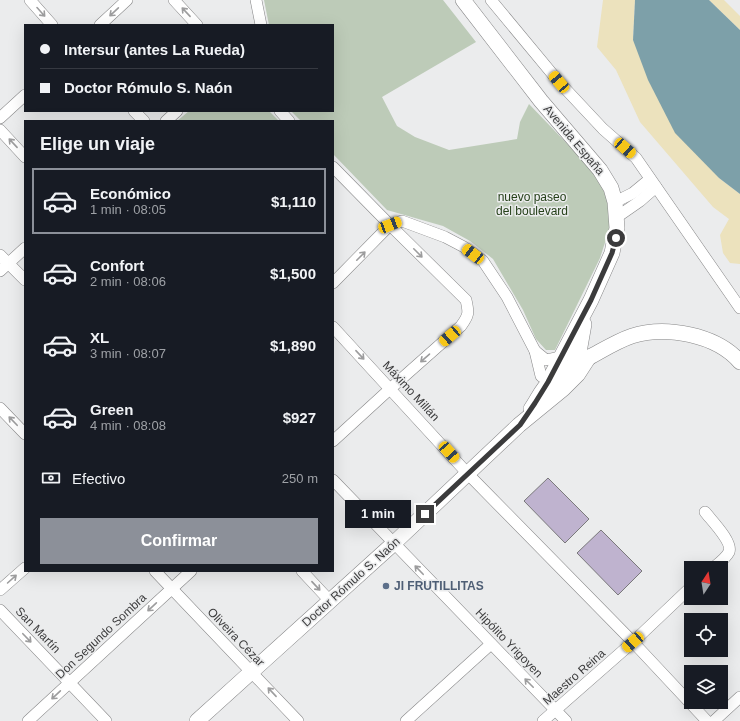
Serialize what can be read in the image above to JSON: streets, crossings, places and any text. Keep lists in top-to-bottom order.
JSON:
{
  "streets": {
    "main road": ["Avenida España", "Doctor Rómulo S. Naón"],
    "street": [
      "Máximo Millán",
      "San Martín",
      "Don Segundo Sombra",
      "Oliveira Cézar",
      "Hipólito Yrigoyen",
      "Maestro Reina"
    ]
  },
  "crossings": [
    ["Avenida España", "Doctor Rómulo S. Naón"],
    ["Máximo Millán", "Doctor Rómulo S. Naón"],
    ["Máximo Millán", "Maestro Reina"],
    ["Doctor Rómulo S. Naón", "Oliveira Cézar"],
    ["Doctor Rómulo S. Naón", "Hipólito Yrigoyen"],
    ["San Martín", "Don Segundo Sombra"],
    ["Don Segundo Sombra", "Oliveira Cézar"],
    ["Hipólito Yrigoyen", "Maestro Reina"]
  ],
  "one_way": ["San Martín", "Don Segundo Sombra", "Hipólito Yrigoyen"],
  "parks": ["nuevo paseo del boulevard"],
  "places": ["JI FRUTILLITAS"],
  "north": "top",
  "page": {
    "banner": ["Intersur (antes La Rueda)", "Doctor Rómulo S. Naón"],
    "heading": "Elige un viaje",
    "list": [
      {
        "name": "Económico",
        "note": "1 min · 08:05",
        "value": "$1,110"
      },
      {
        "name": "Confort",
        "note": "2 min · 08:06",
        "value": "$1,500"
      },
      {
        "name": "XL",
        "note": "3 min · 08:07",
        "value": "$1,890"
      },
      {
        "name": "Green",
        "note": "4 min · 08:08",
        "value": "$927"
      }
    ],
    "pay": ["Efectivo", "250 m"],
    "bubble": "1 min",
    "buttons": "Confirmar"
  }
}
